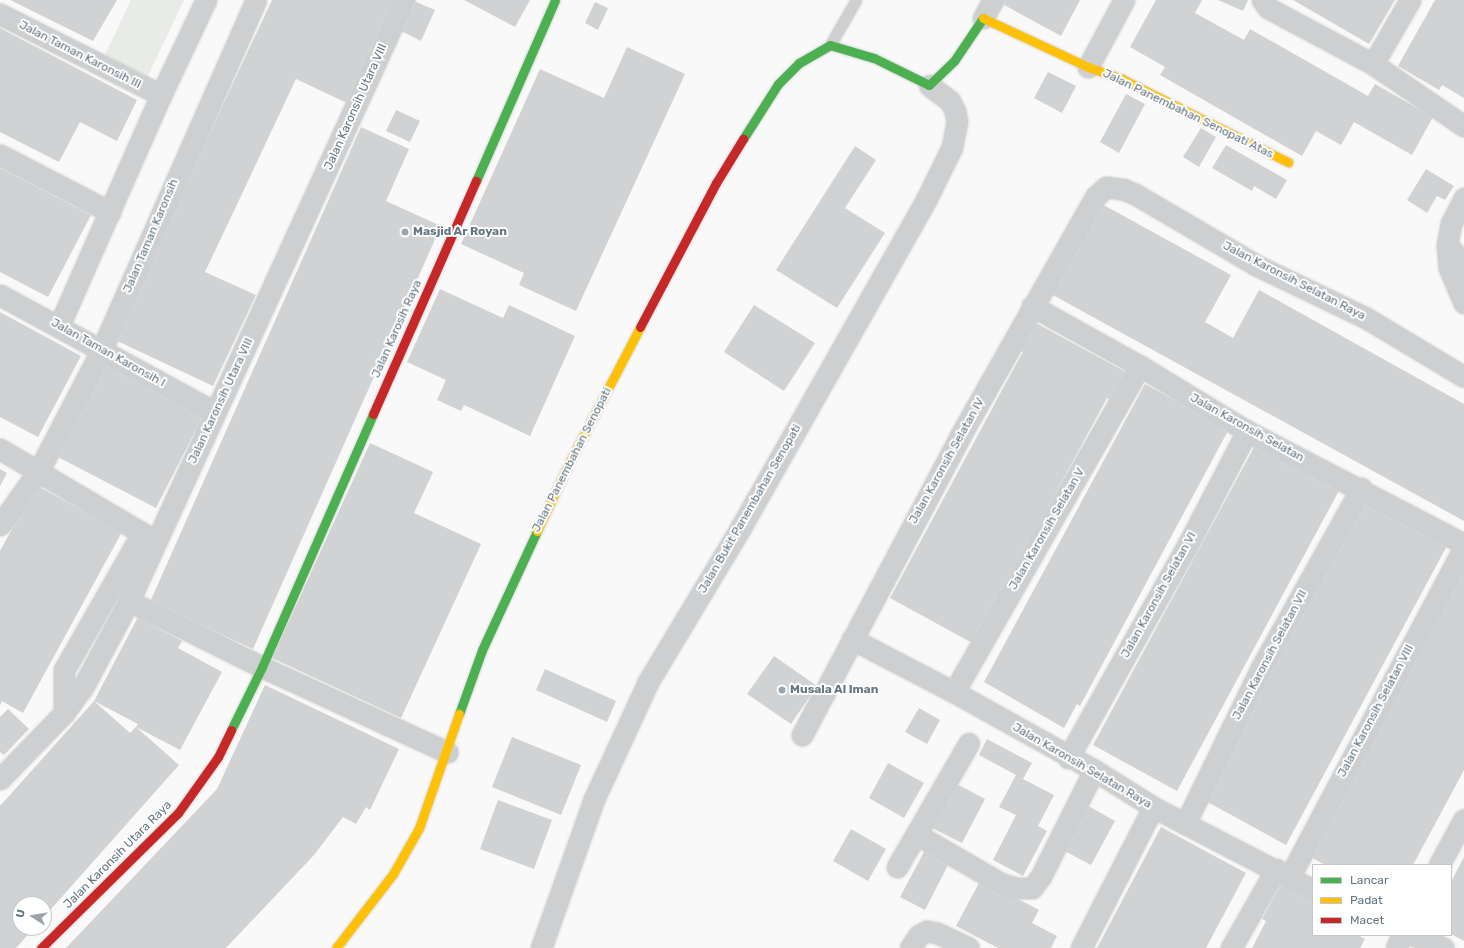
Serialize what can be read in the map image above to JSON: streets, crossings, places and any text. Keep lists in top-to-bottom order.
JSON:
{
  "streets": {
    "street": [
      "Jalan Taman Karonsih III",
      "Jalan Karonsih Utara VIII",
      "Jalan Panembahan Senopati Atas",
      "Jalan Taman Karonsih",
      "Jalan Karonsih Selatan Raya",
      "Jalan Karosih Raya",
      "Jalan Taman Karonsih I",
      "Jalan Karonsih Selatan",
      "Jalan Panembahan Senopati",
      "Jalan Karonsih Selatan IV",
      "Jalan Bukit Panembahan Senopati",
      "Jalan Karonsih Selatan V",
      "Jalan Karonsih Selatan VI",
      "Jalan Karonsih Selatan VII",
      "Jalan Karonsih Selatan VIII",
      "Jalan Karonsih Utara Raya"
    ]
  },
  "crossings": [
    ["Jalan Karonsih Utara VIII", "Jalan Taman Karonsih I"],
    ["Jalan Panembahan Senopati Atas", "Jalan Bukit Panembahan Senopati"],
    ["Jalan Taman Karonsih", "Jalan Taman Karonsih I"],
    ["Jalan Karonsih Selatan Raya", "Jalan Karonsih Selatan IV"],
    ["Jalan Karonsih Selatan Raya", "Jalan Karonsih Selatan V"],
    ["Jalan Karonsih Selatan Raya", "Jalan Karonsih Selatan VI"],
    ["Jalan Karonsih Selatan Raya", "Jalan Karonsih Selatan VII"],
    ["Jalan Karonsih Selatan Raya", "Jalan Karonsih Selatan VIII"],
    ["Jalan Karosih Raya", "Jalan Karonsih Utara Raya"],
    ["Jalan Karonsih Selatan", "Jalan Karonsih Selatan IV"],
    ["Jalan Karonsih Selatan", "Jalan Karonsih Selatan V"],
    ["Jalan Karonsih Selatan", "Jalan Karonsih Selatan VI"],
    ["Jalan Karonsih Selatan", "Jalan Karonsih Selatan VII"],
    ["Jalan Karonsih Selatan", "Jalan Karonsih Selatan VIII"]
  ],
  "places": ["Masjid Ar Royan", "Musala Al Iman"],
  "legend": ["Lancar", "Padat", "Macet"],
  "north": "left"
}
